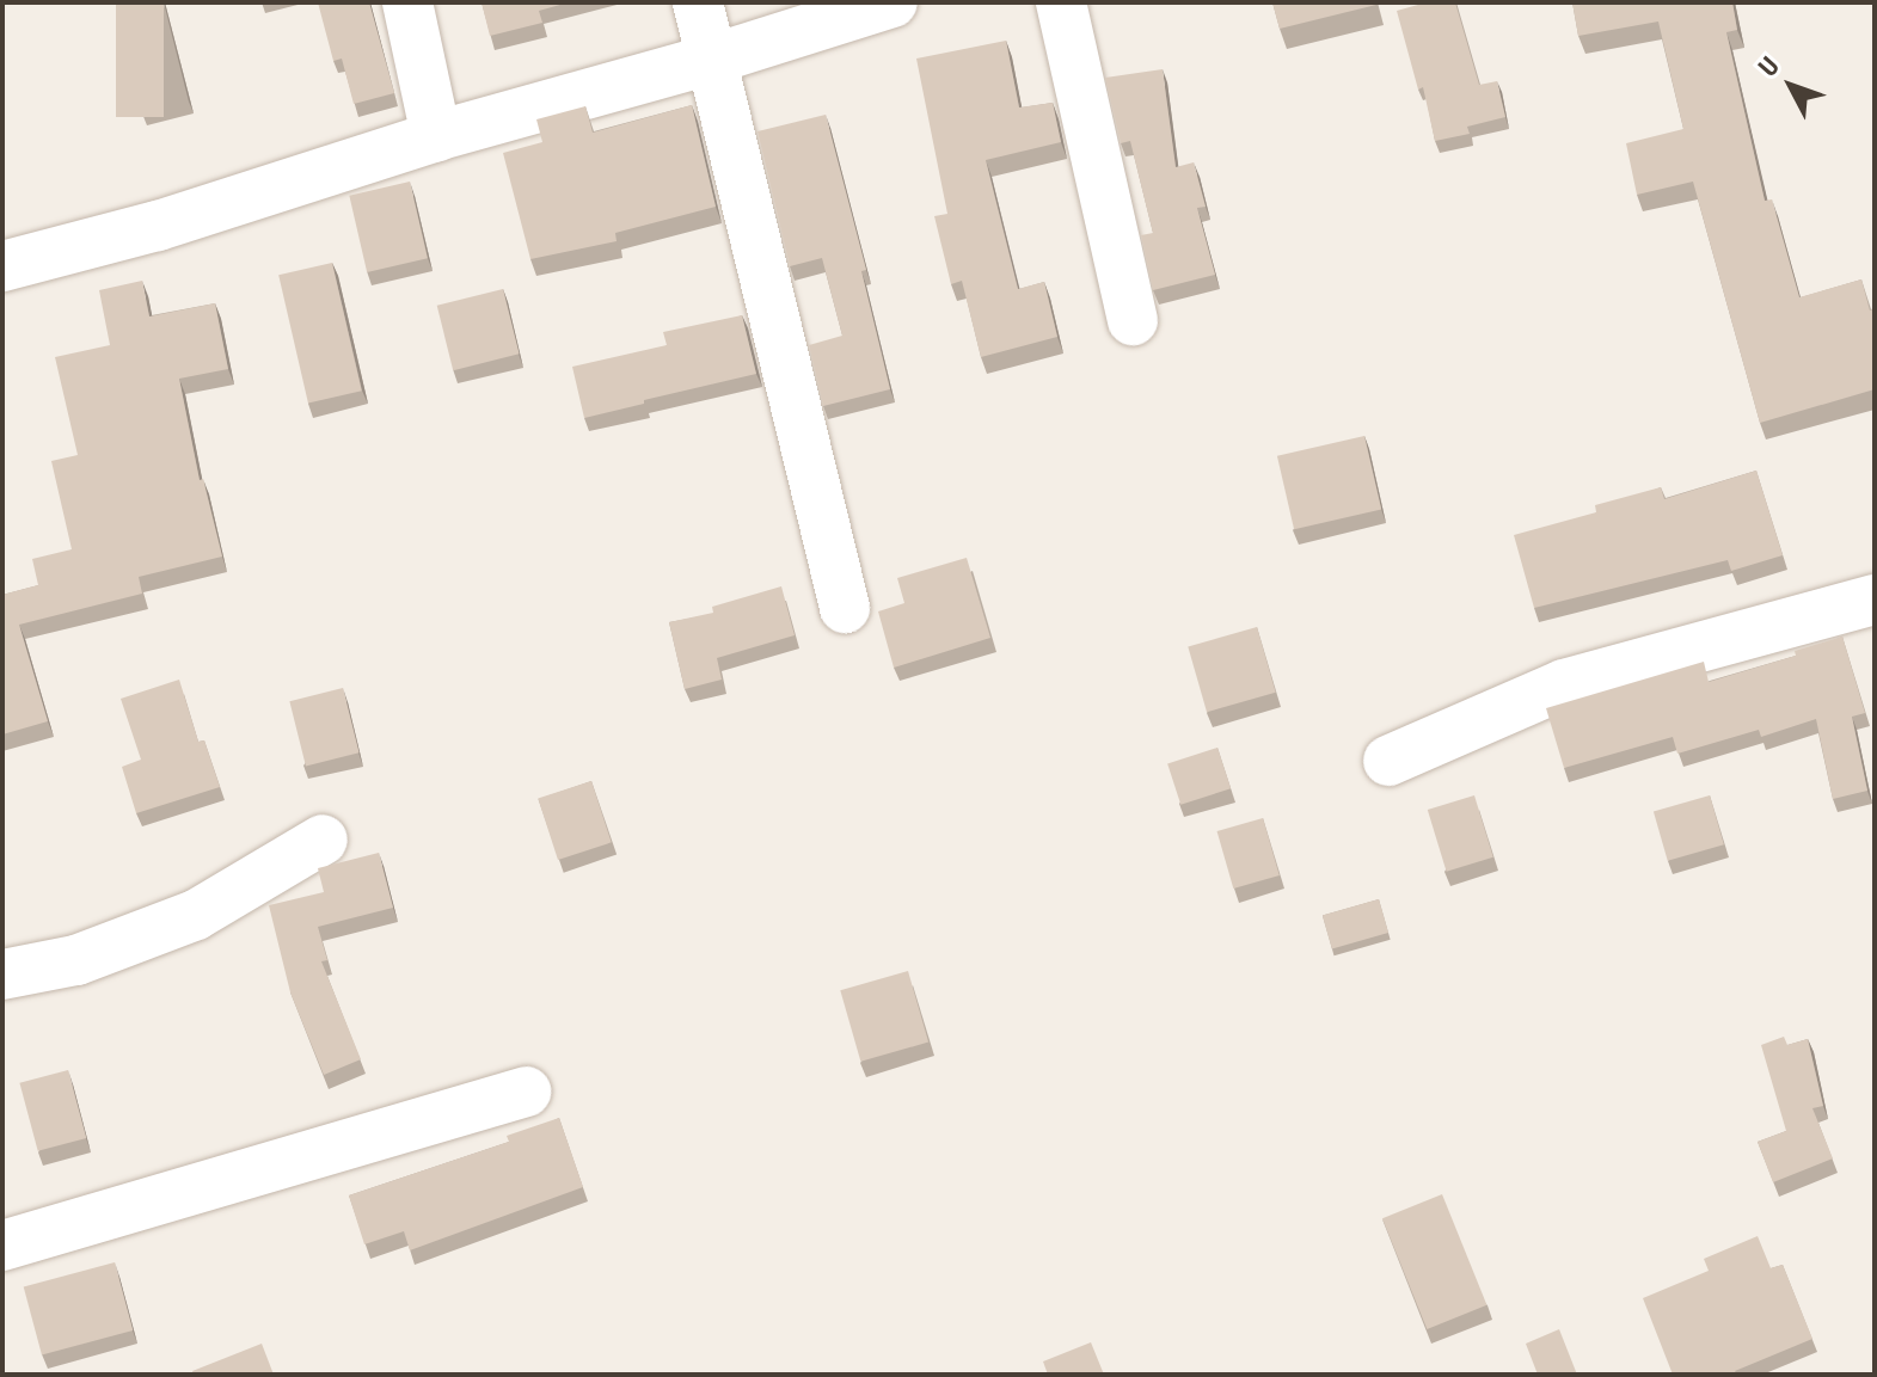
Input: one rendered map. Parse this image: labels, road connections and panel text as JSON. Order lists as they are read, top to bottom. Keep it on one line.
{"north":"top left"}
